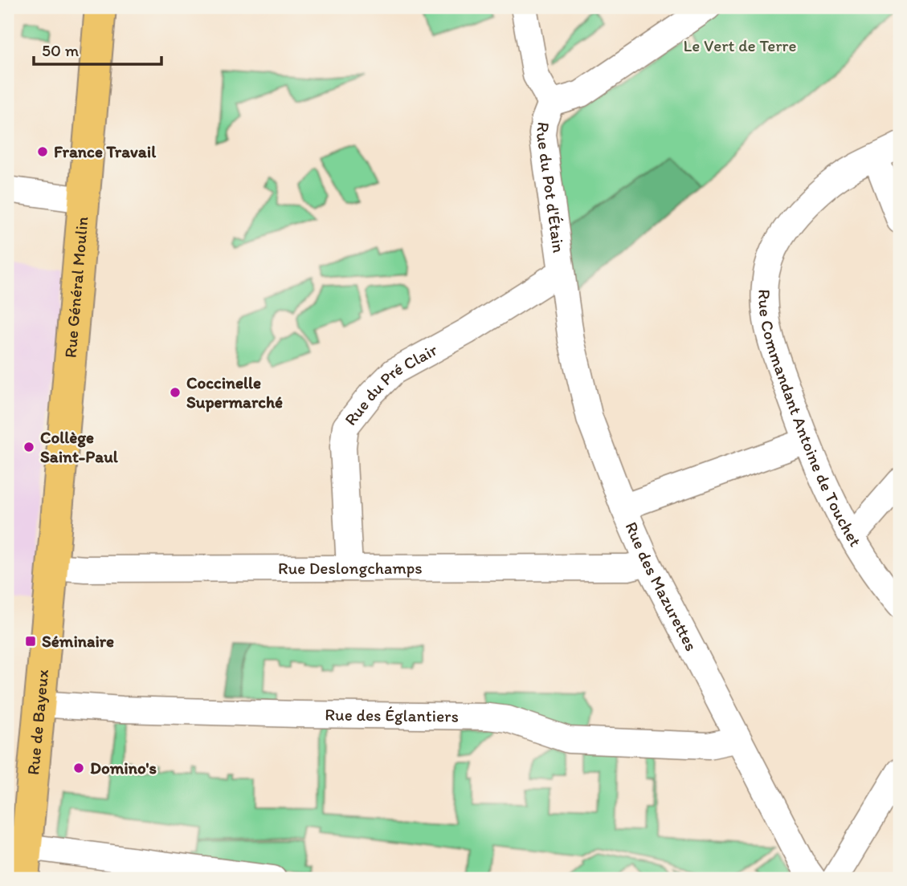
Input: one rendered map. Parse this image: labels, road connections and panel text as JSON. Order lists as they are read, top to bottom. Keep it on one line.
{"streets":{"main road":["Rue Général Moulin","Rue de Bayeux"],"street":["Rue du Pot d'Étain","Rue du Pré Clair","Rue Commandant Antoine de Touchet","Rue Deslongchamps","Rue des Mazurettes","Rue des Églantiers"]},"crossings":[["Rue du Pot d'Étain","Rue du Pré Clair"],["Rue du Pot d'Étain","Rue des Mazurettes"],["Rue Général Moulin","Rue Deslongchamps"],["Rue Général Moulin","Rue de Bayeux"],["Rue du Pré Clair","Rue Deslongchamps"],["Rue du Pré Clair","Rue des Mazurettes"],["Rue Deslongchamps","Rue des Mazurettes"],["Rue Deslongchamps","Rue de Bayeux"],["Rue des Mazurettes","Rue des Églantiers"],["Rue des Églantiers","Rue de Bayeux"]],"parks":["Le Vert de Terre"],"places":{"other":["France Travail","Coccinelle Supermarché","Collège Saint-Paul","Domino's"],"transit":["Séminaire"]},"scale_bar":"50 m"}
